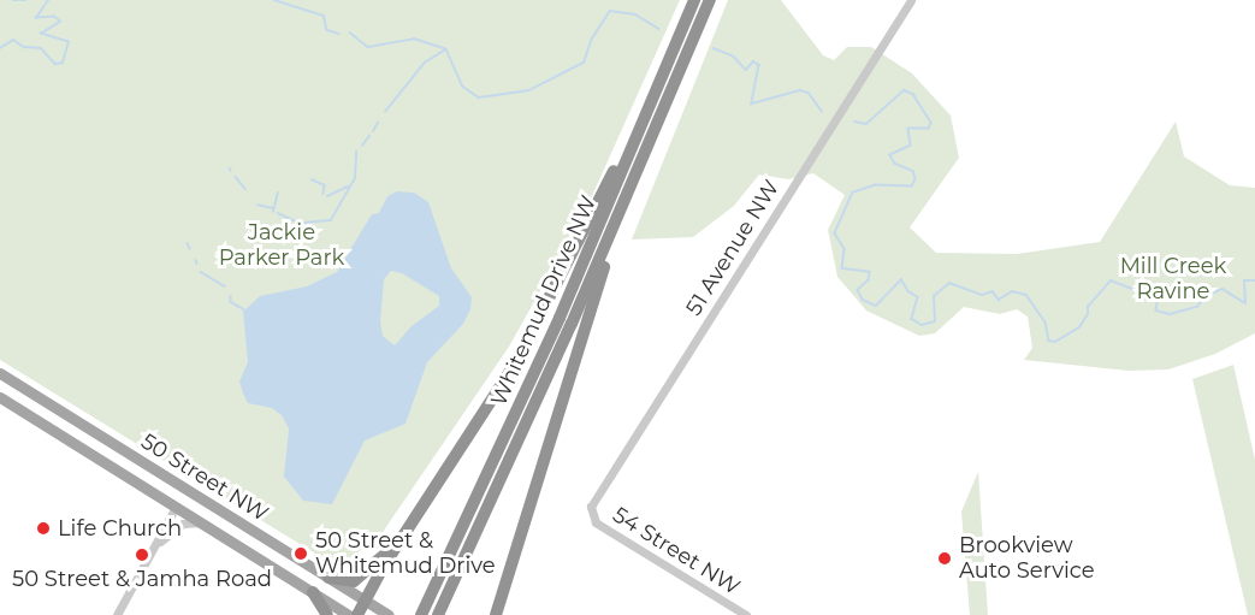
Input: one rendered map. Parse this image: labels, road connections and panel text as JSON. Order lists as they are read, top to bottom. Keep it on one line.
{"streets":{"highway":["Whitemud Drive NW"],"main road":["50 Street NW"],"street":["51 Avenue NW","54 Street NW"]},"crossings":[["51 Avenue NW","54 Street NW"]],"parks":["Jackie Parker Park","Mill Creek Ravine"],"places":["Life Church","50 Street & Whitemud Drive","50 Street & Jamha Road","Brookview Auto Service"]}
